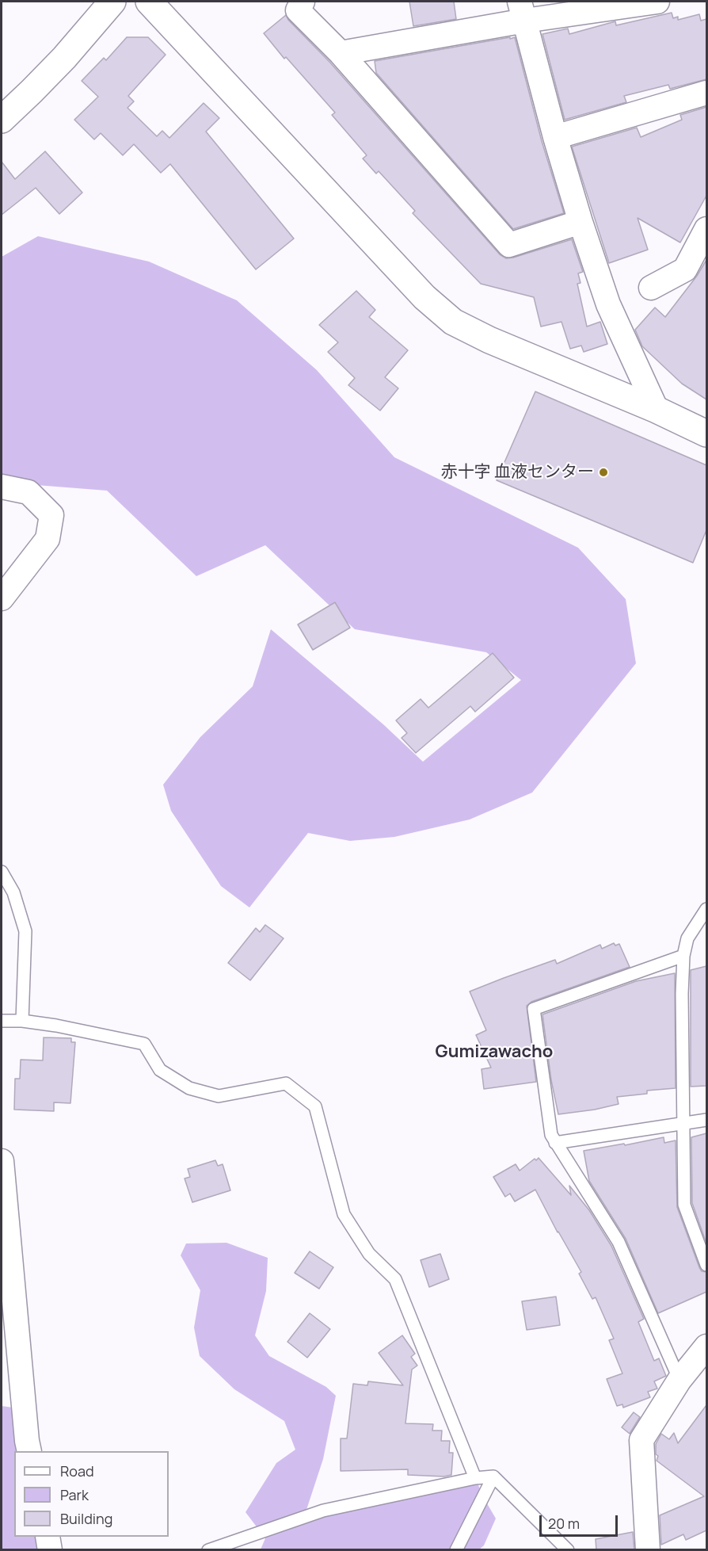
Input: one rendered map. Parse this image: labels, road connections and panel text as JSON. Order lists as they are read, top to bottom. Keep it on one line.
{"districts":["Gumizawacho"],"places":["赤十字 血液センター"],"legend":["Road","Park","Building"],"scale_bar":"20 m"}
